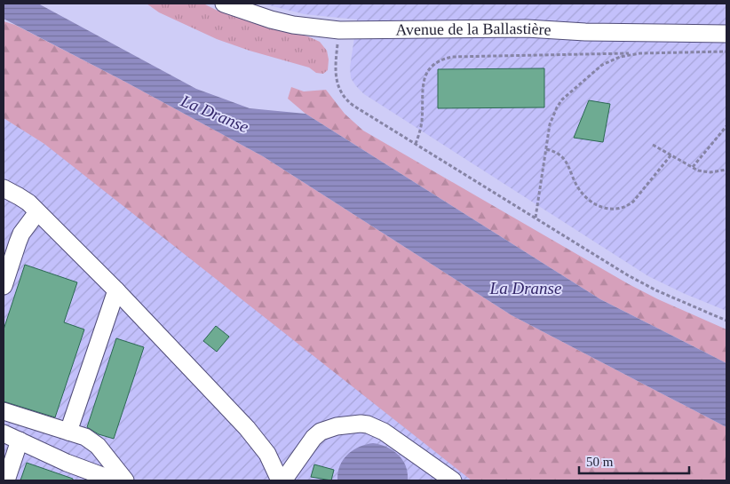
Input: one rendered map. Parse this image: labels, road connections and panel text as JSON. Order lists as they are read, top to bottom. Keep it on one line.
{"streets":{"street":["Avenue de la Ballastière"]},"water":["La Dranse"],"scale_bar":"50 m"}
